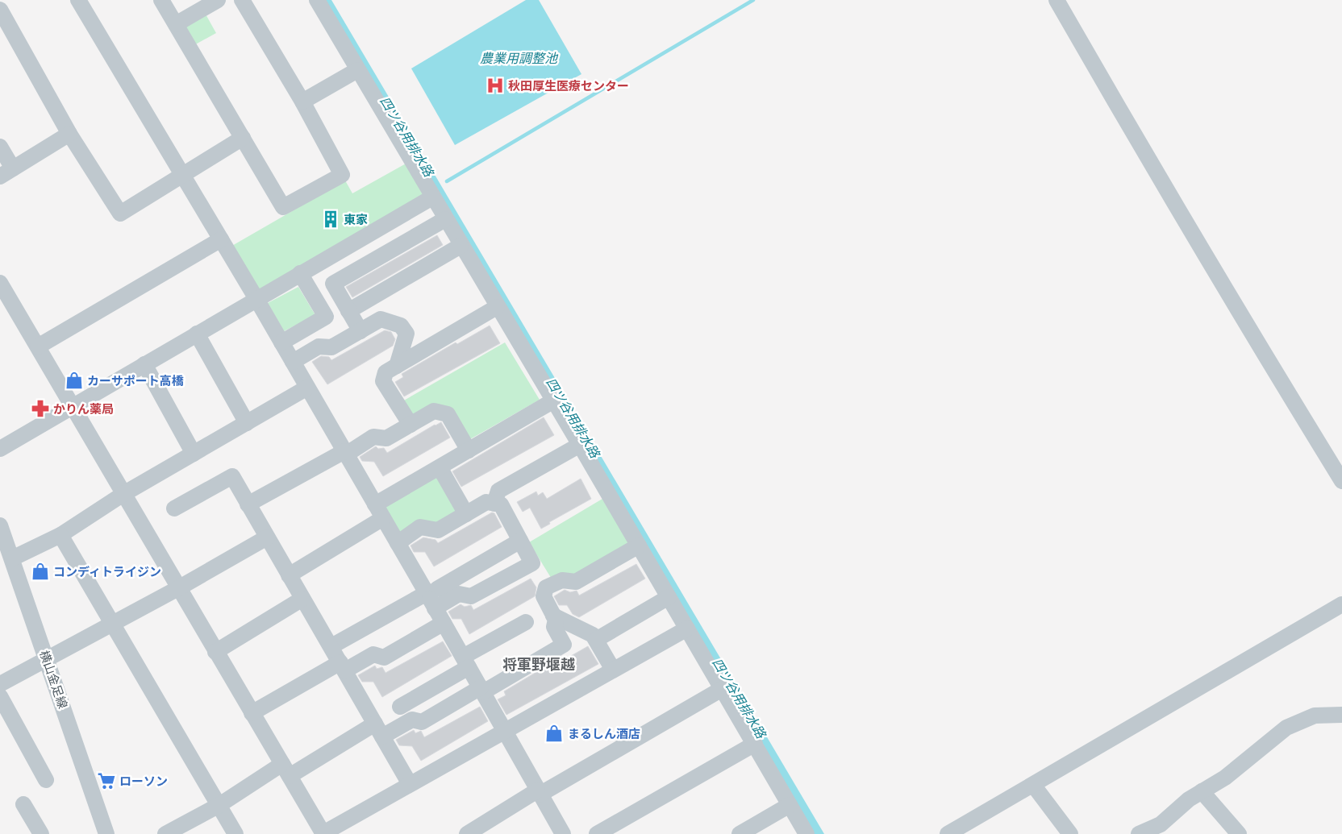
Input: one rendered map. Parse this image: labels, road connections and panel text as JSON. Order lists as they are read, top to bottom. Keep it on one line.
{"streets":{"street":["横山金足線"]},"districts":["将軍野堰越"],"water":["農業用調整池","四ツ谷用排水路"],"places":{"hospital":["秋田厚生医療センター"],"building":["東家"],"shop":["カーサポート高橋","コンディトライジン","まるしん酒店"],"pharmacy":["かりん薬局"],"supermarket":["ローソン"]}}
